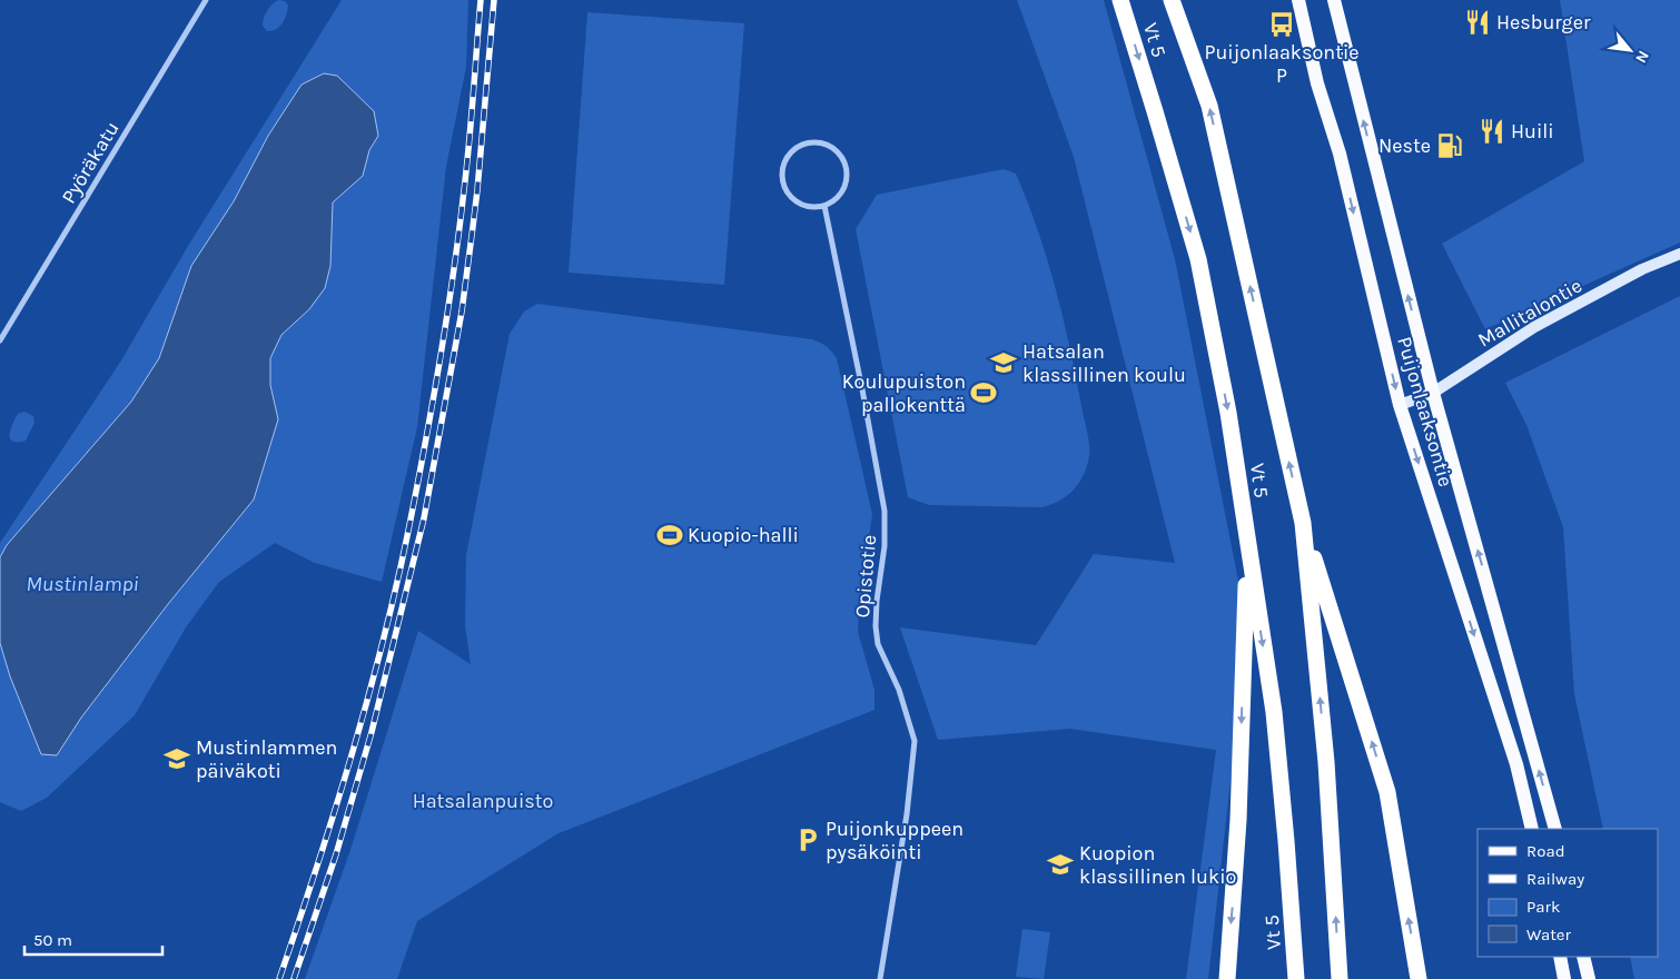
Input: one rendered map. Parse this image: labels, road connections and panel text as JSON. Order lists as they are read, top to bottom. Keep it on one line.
{"streets":{"highway":["Vt 5"],"main road":["Puijonlaaksontie"],"street":["Pyöräkatu","Mallitalontie","Opistotie"]},"crossings":[["Mallitalontie","Puijonlaaksontie"]],"water":["Mustinlampi"],"parks":["Hatsalanpuisto"],"places":{"restaurant":["Hesburger","Huili"],"bus stop":["Puijonlaaksontie P"],"fuel station":["Neste"],"school or university":["Hatsalan klassillinen koulu","Mustinlammen päiväkoti","Kuopion klassillinen lukio"],"sports":["Koulupuiston pallokenttä","Kuopio-halli"],"parking":["Puijonkuppeen pysäköinti"]},"legend":["Road","Railway","Park","Water"],"scale_bar":"50 m","north":"bottom right"}
